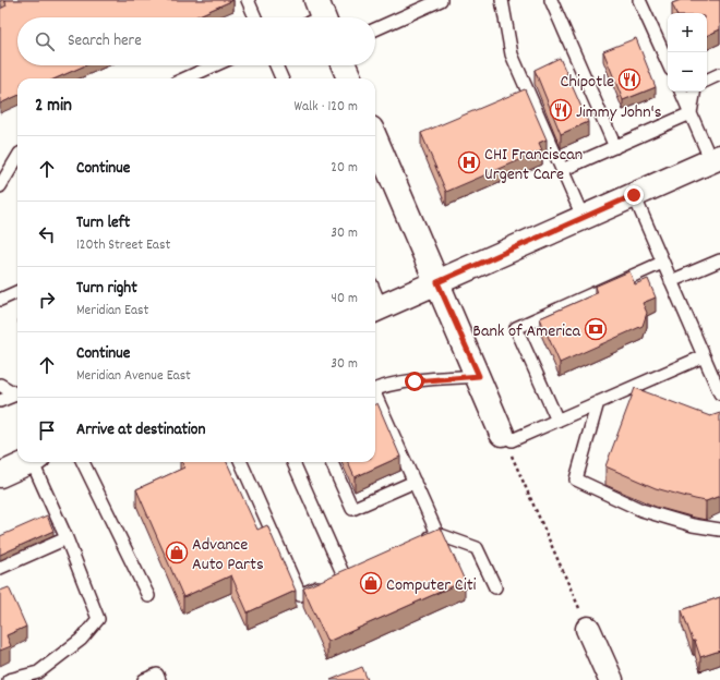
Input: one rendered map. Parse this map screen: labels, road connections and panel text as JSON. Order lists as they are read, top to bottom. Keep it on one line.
{"places":{"restaurant":["Chipotle","Jimmy John's"],"hospital":["CHI Franciscan Urgent Care"],"bank":["Bank of America"],"shop":["Advance Auto Parts","Computer Citi"]},"page":{"map_buttons":["+","−"],"search":"Search here","heading":["2 min","Walk · 120 m"],"list":[["Continue","20 m"],["Turn left","120th Street East","30 m"],["Turn right","Meridian East","40 m"],["Continue","Meridian Avenue East","30 m"],"Arrive at destination"]}}
